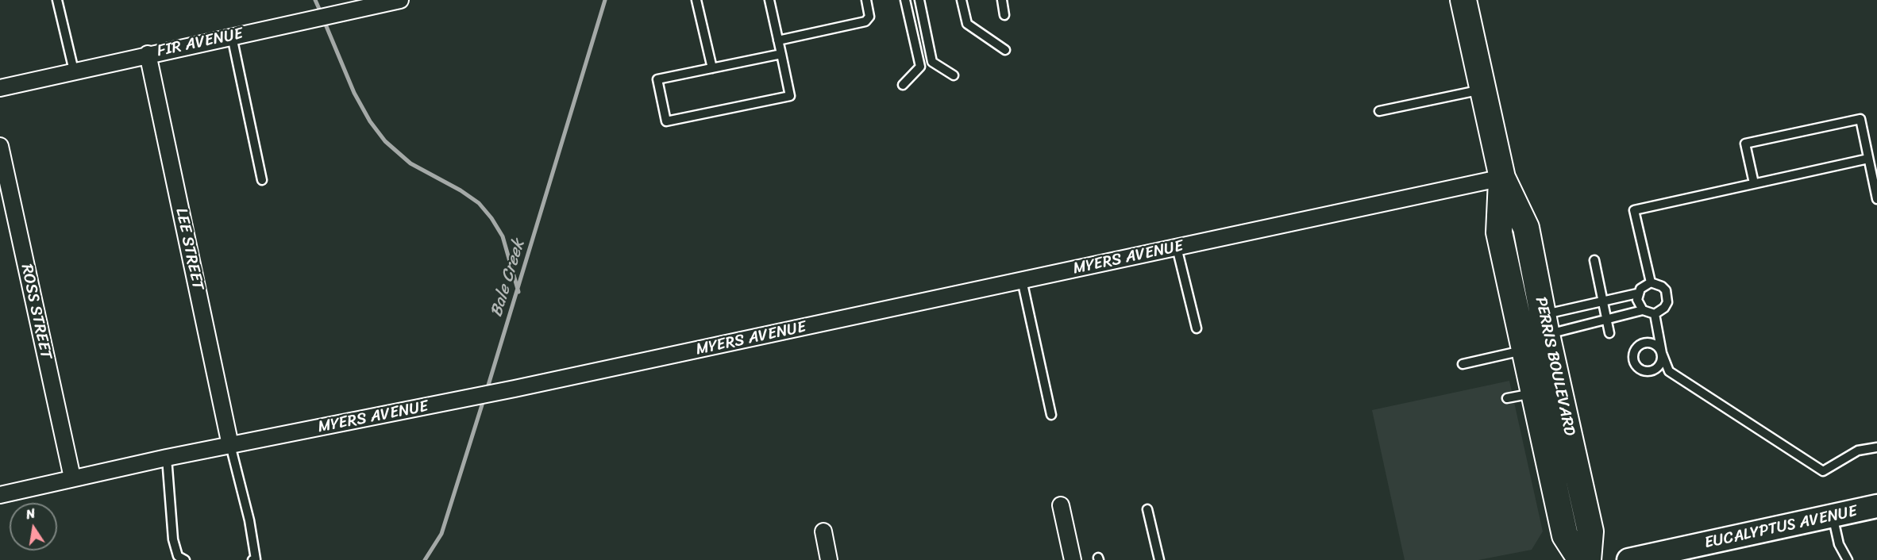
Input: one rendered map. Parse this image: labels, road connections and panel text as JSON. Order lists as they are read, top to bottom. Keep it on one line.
{"streets":{"main road":["PERRIS BOULEVARD","EUCALYPTUS AVENUE"],"street":["FIR AVENUE","LEE STREET","MYERS AVENUE","ROSS STREET"]},"crossings":[["FIR AVENUE","LEE STREET"],["LEE STREET","MYERS AVENUE"],["MYERS AVENUE","ROSS STREET"],["MYERS AVENUE","PERRIS BOULEVARD"]],"water":["Bale Creek"],"north":"top"}
